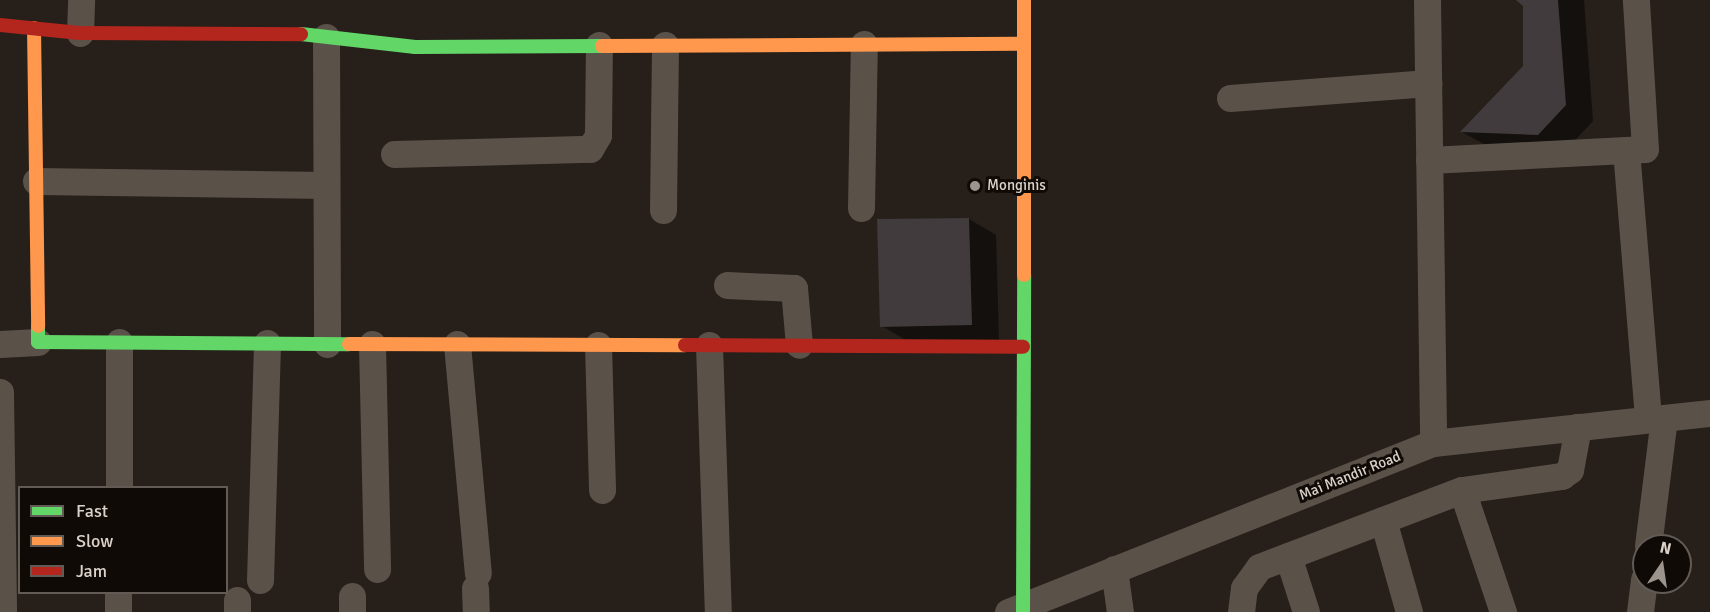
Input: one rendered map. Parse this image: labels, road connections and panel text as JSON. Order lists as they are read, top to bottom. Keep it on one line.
{"streets":{"street":["Mai Mandir Road"]},"places":["Monginis"],"legend":["Fast","Slow","Jam"],"north":"top"}
